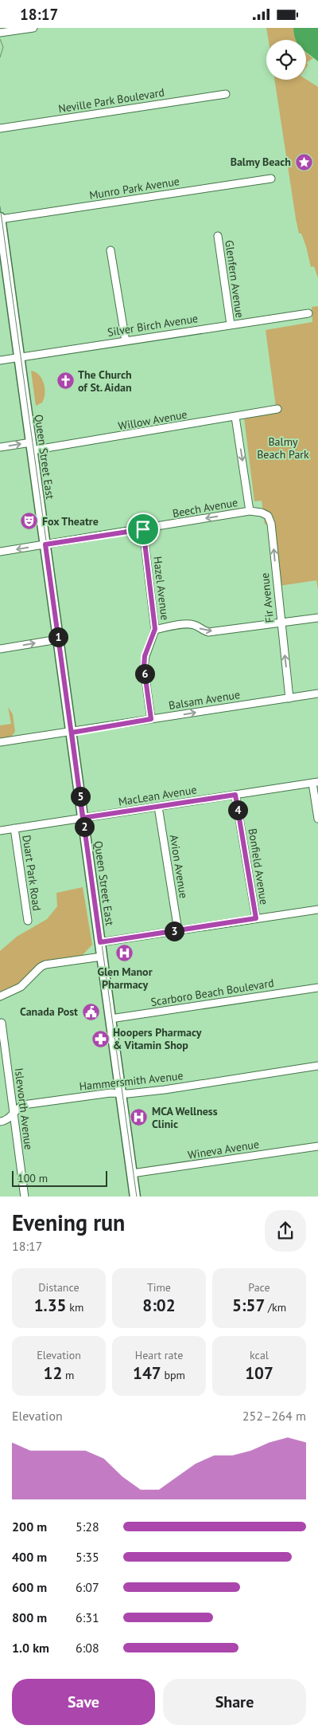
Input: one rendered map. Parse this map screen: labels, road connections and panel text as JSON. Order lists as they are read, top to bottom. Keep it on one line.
{"streets":{"main road":["Queen Street East"],"street":["Neville Park Boulevard","Munro Park Avenue","Glenfern Avenue","Silver Birch Avenue","Willow Avenue","Beech Avenue","Hazel Avenue","Fir Avenue","Balsam Avenue","MacLean Avenue","Avion Avenue","Bonfield Avenue","Duart Park Road","Scarboro Beach Boulevard","Hammersmith Avenue","Isleworth Avenue","Wineva Avenue"]},"crossings":[["Munro Park Avenue","Queen Street East"],["Glenfern Avenue","Silver Birch Avenue"],["Silver Birch Avenue","Queen Street East"],["Willow Avenue","Queen Street East"],["Queen Street East","Beech Avenue"],["Queen Street East","Balsam Avenue"],["Queen Street East","MacLean Avenue"],["Queen Street East","Scarboro Beach Boulevard"],["Queen Street East","Hammersmith Avenue"],["Queen Street East","Wineva Avenue"],["Beech Avenue","Hazel Avenue"],["Beech Avenue","Fir Avenue"],["Hazel Avenue","Balsam Avenue"],["Fir Avenue","Balsam Avenue"],["MacLean Avenue","Avion Avenue"],["MacLean Avenue","Bonfield Avenue"],["MacLean Avenue","Duart Park Road"],["Hammersmith Avenue","Isleworth Avenue"]],"one_way":["Beech Avenue","Fir Avenue","Balsam Avenue"],"parks":["Balmy Beach Park"],"places":{"place":["Balmy Beach"],"church":["The Church of St. Aidan"],"theatre":["Fox Theatre"],"hospital":["Glen Manor Pharmacy","MCA Wellness Clinic"],"public building":["Canada Post"],"pharmacy":["Hoopers Pharmacy & Vitamin Shop"]},"scale_bar":"100 m","page":{"status":"18:17","pins":["1","6","5","4","2","3"],"scale":"100 m","heading":["Evening run","18:17"],"stats":[["Distance","1.35 km"],["Time","8:02"],["Pace","5:57 /km"],["Elevation","12 m"],["Heart rate","147 bpm"],["kcal","107"]],"chart":["Elevation","252–264 m"],"list":[{"name":"200 m","note":"5:28"},{"name":"400 m","note":"5:35"},{"name":"600 m","note":"6:07"},{"name":"800 m","note":"6:31"},{"name":"1.0 km","note":"6:08"}],"buttons":["Save","Share"]}}
